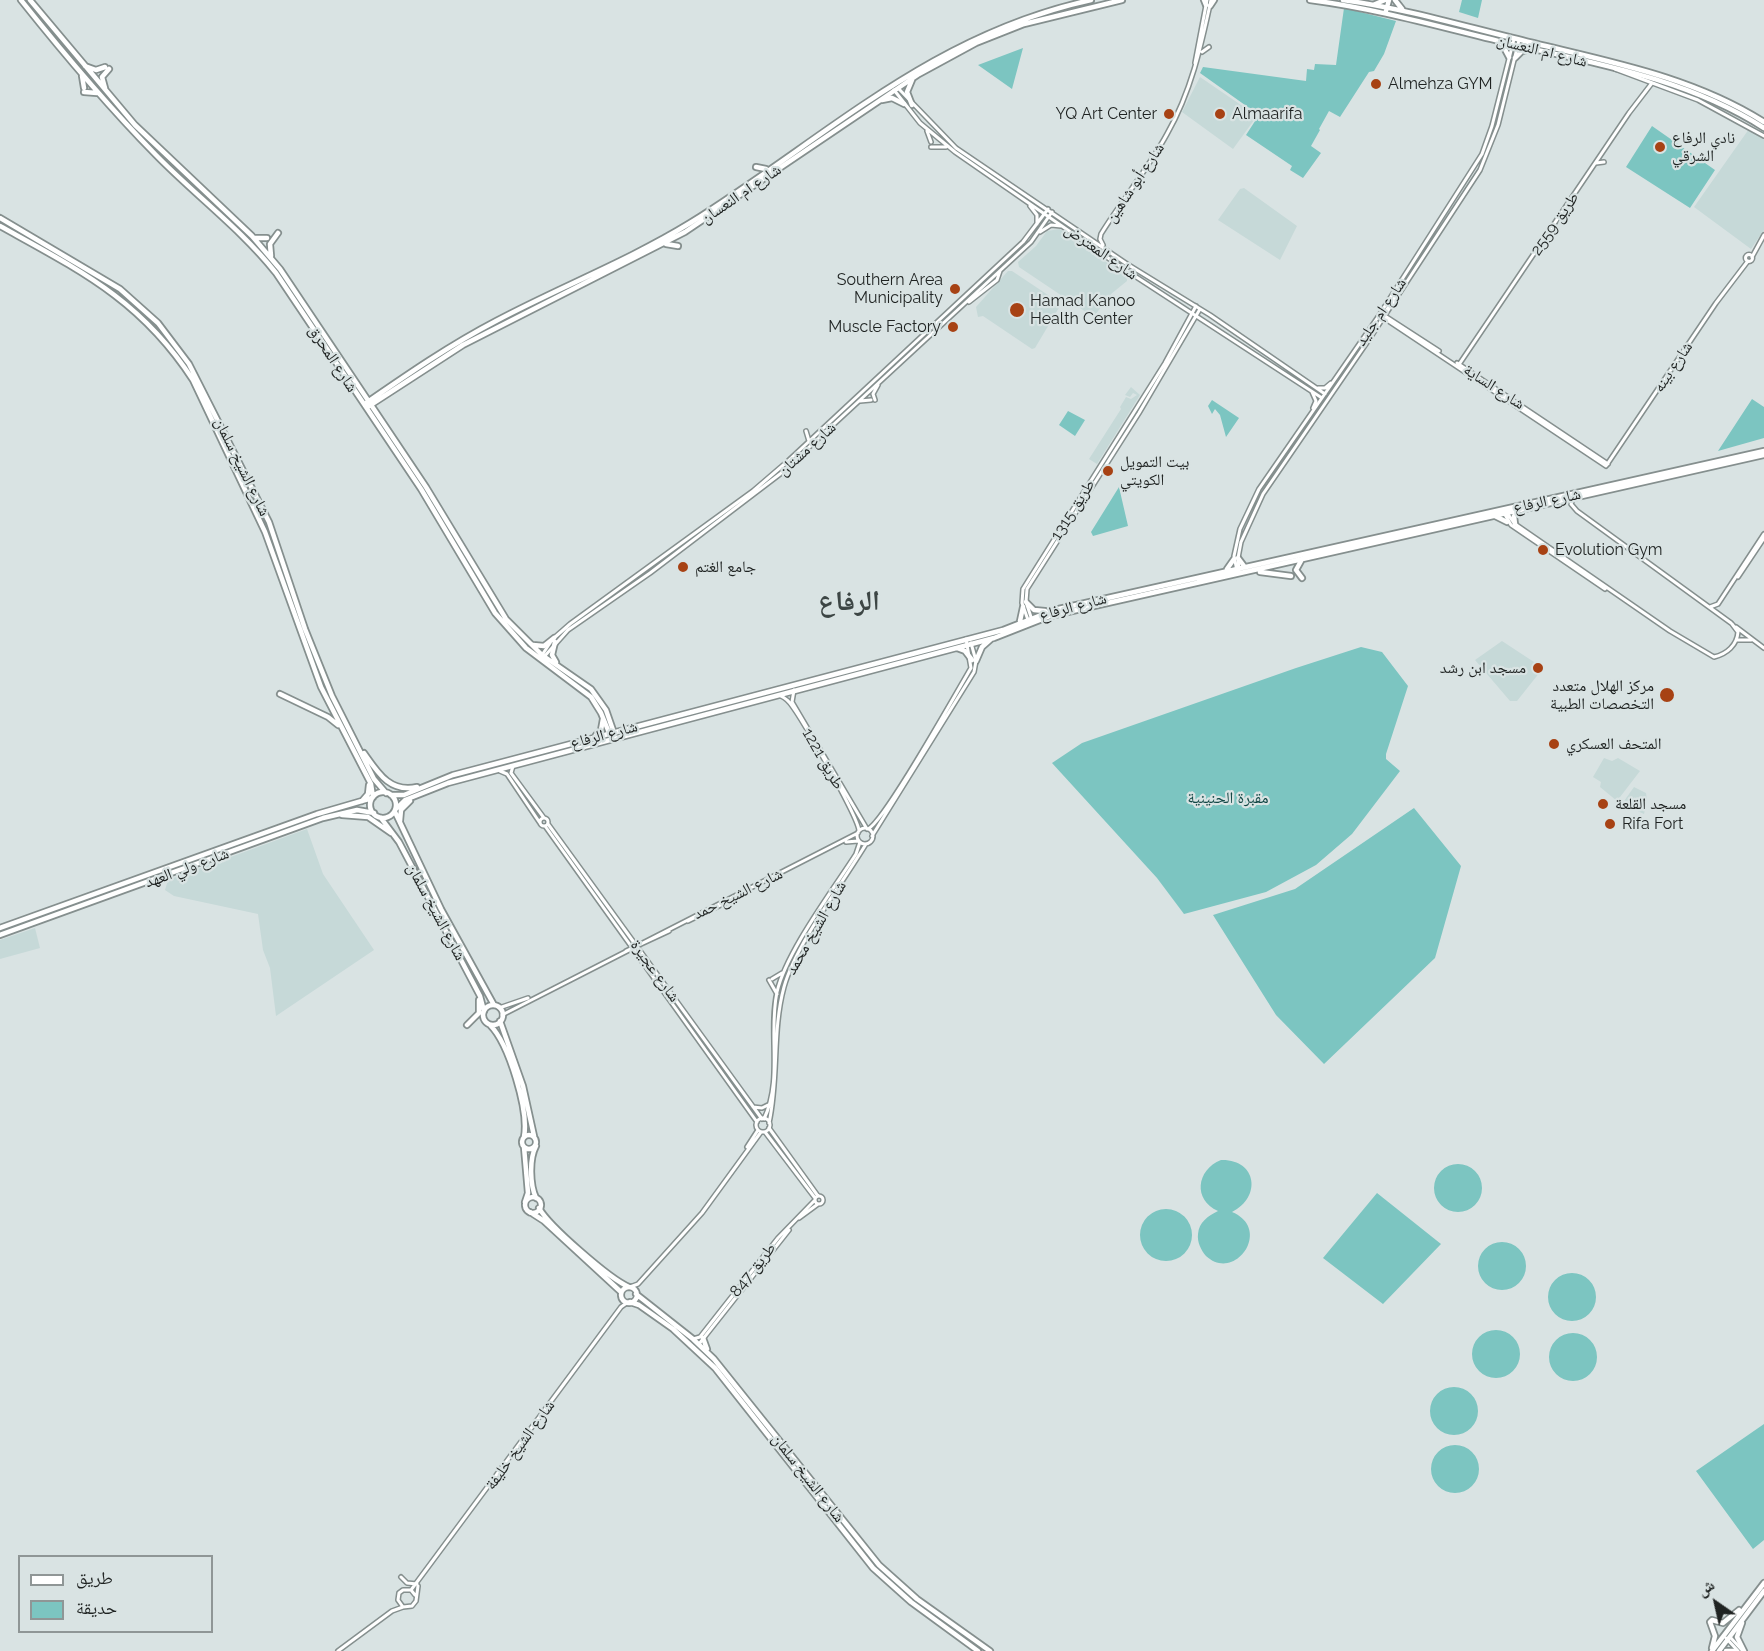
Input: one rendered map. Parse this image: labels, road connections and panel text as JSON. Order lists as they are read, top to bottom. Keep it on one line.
{"streets":{"main road":["شارع ام النعسان","شارع المحرق","شارع الشيخ سلمان","شارع الرفاع","شارع ولي العهد"],"street":["شارع أبو شاهين","طريق 2559","شارع المعترض","شارع ام جليد","شارع بينه","شارع الساية","شارع مشتان","طريق 1315","طريق 1221","شارع الشيخ حمد","شارع الشيخ محمد","شارع عجيرة","طريق 847","شارع الشيخ خليفة"]},"crossings":[["شارع ام النعسان","شارع المعترض"],["شارع ام النعسان","شارع ام جليد"],["شارع ام النعسان","شارع المحرق"],["شارع أبو شاهين","شارع المعترض"],["طريق 2559","شارع الساية"],["شارع المعترض","شارع ام جليد"],["شارع المعترض","شارع مشتان"],["شارع المعترض","طريق 1315"],["شارع ام جليد","شارع الساية"],["شارع ام جليد","شارع الرفاع"],["شارع المحرق","شارع مشتان"],["شارع المحرق","شارع الرفاع"],["شارع بينه","شارع الساية"],["شارع الشيخ سلمان","شارع الرفاع"],["شارع الشيخ سلمان","شارع ولي العهد"],["شارع الشيخ سلمان","شارع الشيخ حمد"],["شارع الشيخ سلمان","طريق 847"],["شارع الشيخ سلمان","شارع الشيخ خليفة"],["شارع الرفاع","طريق 1221"],["شارع الرفاع","شارع ولي العهد"],["طريق 1221","شارع الشيخ حمد"],["طريق 1221","شارع الشيخ محمد"],["شارع الشيخ حمد","شارع الشيخ محمد"],["شارع الشيخ حمد","شارع عجيرة"],["شارع الشيخ محمد","شارع عجيرة"]],"districts":["الرفاع"],"parks":["مقبرة الحنينية"],"places":["Almehza GYM","YQ Art Center","Almaarifa","نادي الرفاع الشرقي","Southern Area Municipality","Hamad Kanoo Health Center","Muscle Factory","بيت التمويل الكويتي","Evolution Gym","جامع الغتم","مسجد ابن رشد","مركز الهلال متعدد التخصصات الطبية","المتحف العسكري","مسجد القلعة","Rifa Fort"],"legend":["طريق","حديقة"],"north":"top left"}
